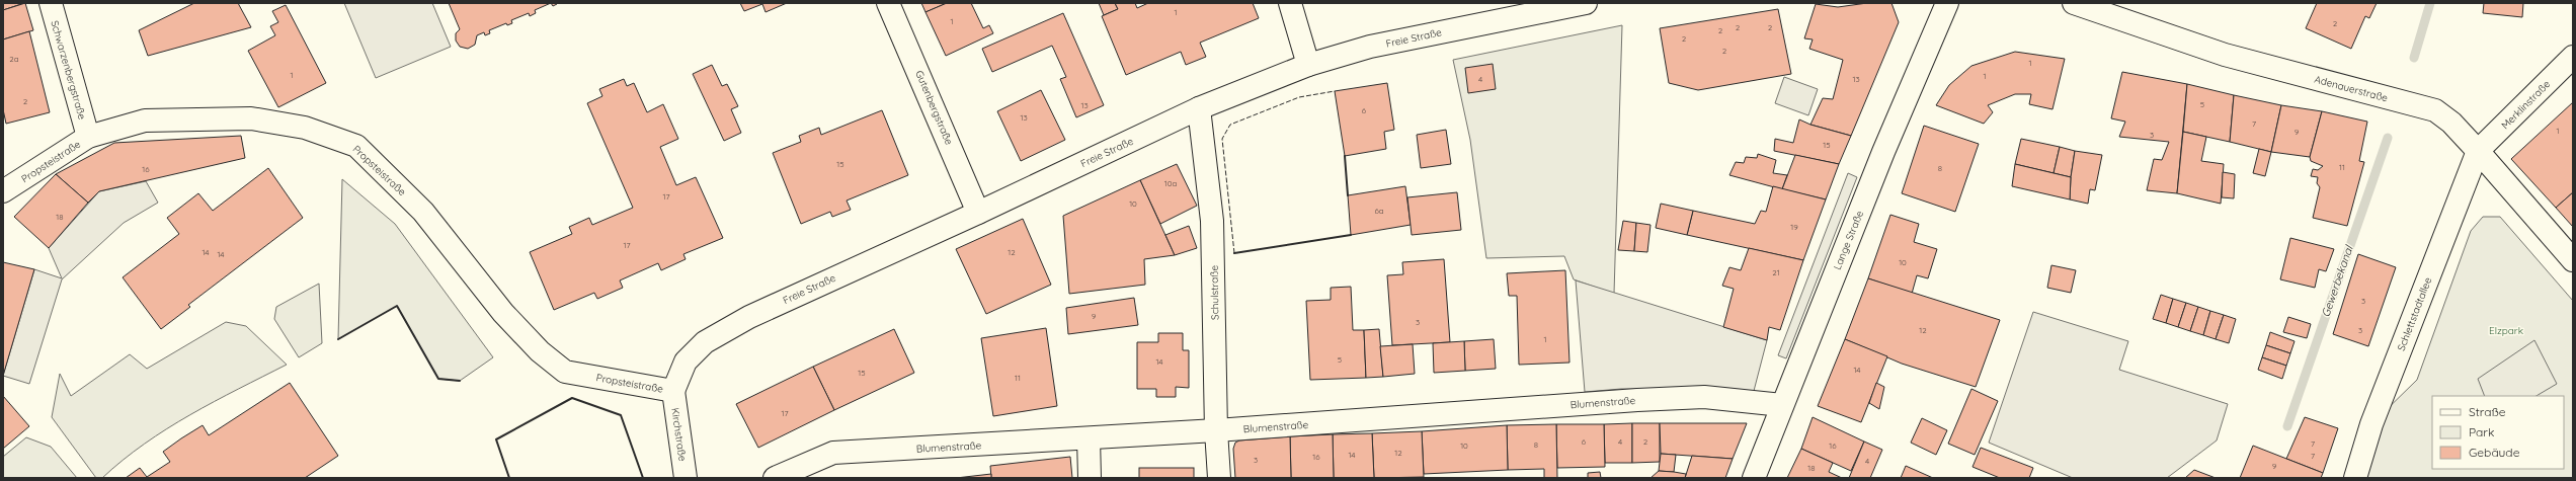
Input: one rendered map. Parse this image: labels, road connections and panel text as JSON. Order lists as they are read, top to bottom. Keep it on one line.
{"streets":{"street":["Freie Straße","Schwarzenbergstraße","Adenauerstraße","Merklinstraße","Gutenbergstraße","Propsteistraße","Lange Straße","Schulstraße","Schlettstadtallee","Blumenstraße","Kirchstraße"]},"crossings":[["Freie Straße","Gutenbergstraße"],["Freie Straße","Propsteistraße"],["Freie Straße","Schulstraße"],["Freie Straße","Kirchstraße"],["Schwarzenbergstraße","Propsteistraße"],["Adenauerstraße","Merklinstraße"],["Adenauerstraße","Schlettstadtallee"],["Merklinstraße","Schlettstadtallee"],["Propsteistraße","Kirchstraße"],["Lange Straße","Blumenstraße"],["Schulstraße","Blumenstraße"]],"water":["Gewerbekanal"],"parks":["Elzpark"],"house_numbers":["1","1","2","2","2","2","2","2","2a","1","1","1","4","13","2","5","13","6","13","7","1","9","3","15","15","11","8","16","10a","17","10","6a","18","19","17","14","12","14","10","21","3","9","3","12","3","1","5","14","14","15","11","17","6","4","2","7","8","10","16","12","14","7","16","3","4","9","18"],"legend":["Straße","Park","Gebäude"]}
